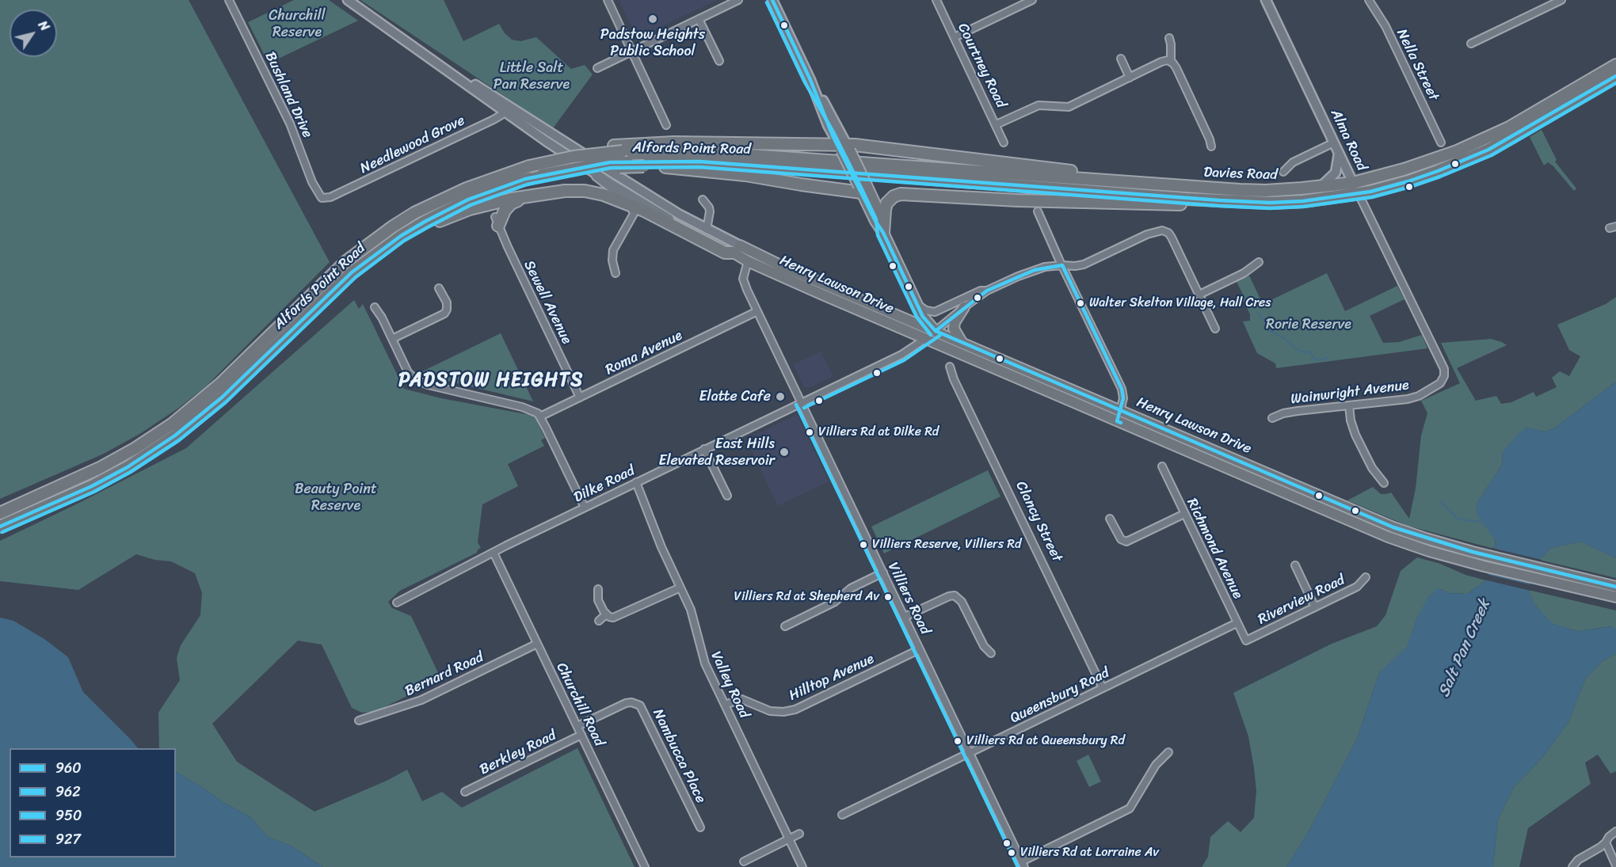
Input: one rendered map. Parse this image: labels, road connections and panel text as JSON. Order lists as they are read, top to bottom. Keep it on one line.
{"streets":{"highway":["Alma Road","Alfords Point Road","Davies Road"],"main road":["Henry Lawson Drive"],"street":["Nella Street","Courtney Road","Bushland Drive","Needlewood Grove","Sewell Avenue","Roma Avenue","Wainwright Avenue","Dilke Road","Clancy Street","Richmond Avenue","Villiers Road","Riverview Road","Bernard Road","Hilltop Avenue","Valley Road","Queensbury Road","Churchill Road","Berkley Road","Nambucca Place"]},"crossings":[["Bushland Drive","Needlewood Grove"],["Alma Road","Davies Road"],["Alma Road","Wainwright Avenue"],["Needlewood Grove","Henry Lawson Drive"],["Alfords Point Road","Davies Road"],["Henry Lawson Drive","Dilke Road"],["Henry Lawson Drive","Villiers Road"],["Sewell Avenue","Roma Avenue"],["Roma Avenue","Villiers Road"],["Dilke Road","Villiers Road"],["Dilke Road","Valley Road"],["Dilke Road","Churchill Road"],["Clancy Street","Queensbury Road"],["Richmond Avenue","Riverview Road"],["Richmond Avenue","Queensbury Road"],["Villiers Road","Hilltop Avenue"],["Villiers Road","Queensbury Road"],["Bernard Road","Churchill Road"],["Hilltop Avenue","Valley Road"],["Churchill Road","Berkley Road"],["Churchill Road","Nambucca Place"]],"districts":["PADSTOW HEIGHTS"],"water":["Salt Pan Creek"],"parks":["Churchill Reserve","Little Salt Pan Reserve","Rorie Reserve","Beauty Point Reserve"],"places":["Padstow Heights Public School","Walter Skelton Village, Hall Cres","Elatte Cafe","Villiers Rd at Dilke Rd","East Hills Elevated Reservoir","Villiers Reserve, Villiers Rd","Villiers Rd at Shepherd Av","Villiers Rd at Queensbury Rd","Villiers Rd at Lorraine Av"],"lines":["transit line 950","transit line 927","transit line 960","transit line 962"],"legend":["960","962","950","927"],"north":"top right"}
